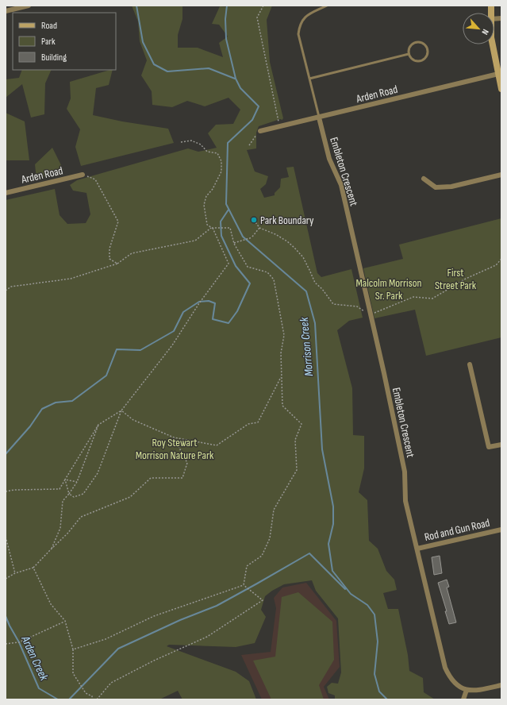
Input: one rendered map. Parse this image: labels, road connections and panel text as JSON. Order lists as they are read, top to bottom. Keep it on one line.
{"streets":{"street":["Arden Road","Embleton Crescent","Rod and Gun Road"]},"crossings":[["Arden Road","Embleton Crescent"],["Embleton Crescent","Rod and Gun Road"]],"water":["Morrison Creek","Arden Creek"],"parks":["First Street Park","Malcolm Morrison Sr. Park","Roy Stewart Morrison Nature Park"],"places":["Park Boundary"],"legend":["Road","Park","Building"],"north":"bottom right"}
